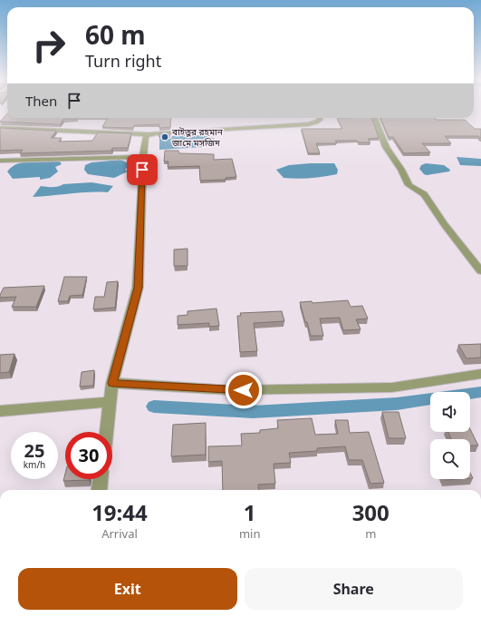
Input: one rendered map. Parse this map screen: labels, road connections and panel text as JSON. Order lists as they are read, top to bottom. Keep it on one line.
{"places":["বাইতুর রহমান জা‌মে মস‌জিদ"],"page":{"turn":["60 m","Turn right"],"then":"Then","speed":"25 km/h","limit":"30","eta":["19:44","Arrival","1","min","300","m"],"buttons":["Exit","Share"]}}
